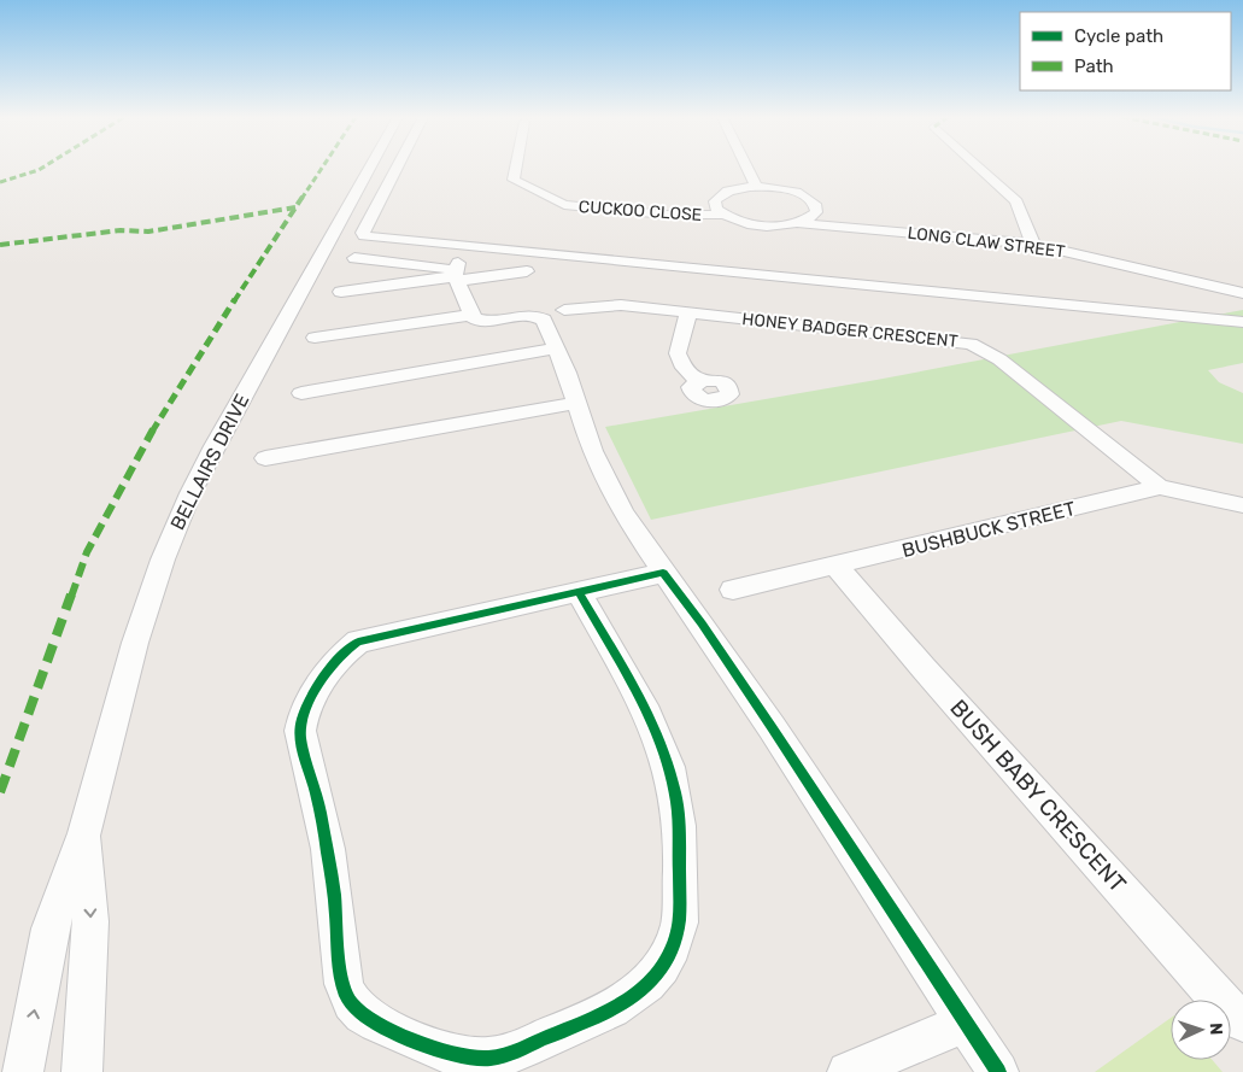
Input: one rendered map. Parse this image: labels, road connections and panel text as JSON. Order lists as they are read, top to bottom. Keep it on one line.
{"streets":{"street":["CUCKOO CLOSE","LONG CLAW STREET","HONEY BADGER CRESCENT","BELLAIRS DRIVE","BUSHBUCK STREET","BUSH BABY CRESCENT"]},"crossings":[["CUCKOO CLOSE","LONG CLAW STREET"],["HONEY BADGER CRESCENT","BUSHBUCK STREET"],["BUSHBUCK STREET","BUSH BABY CRESCENT"]],"legend":["Cycle path","Path"],"north":"right"}
